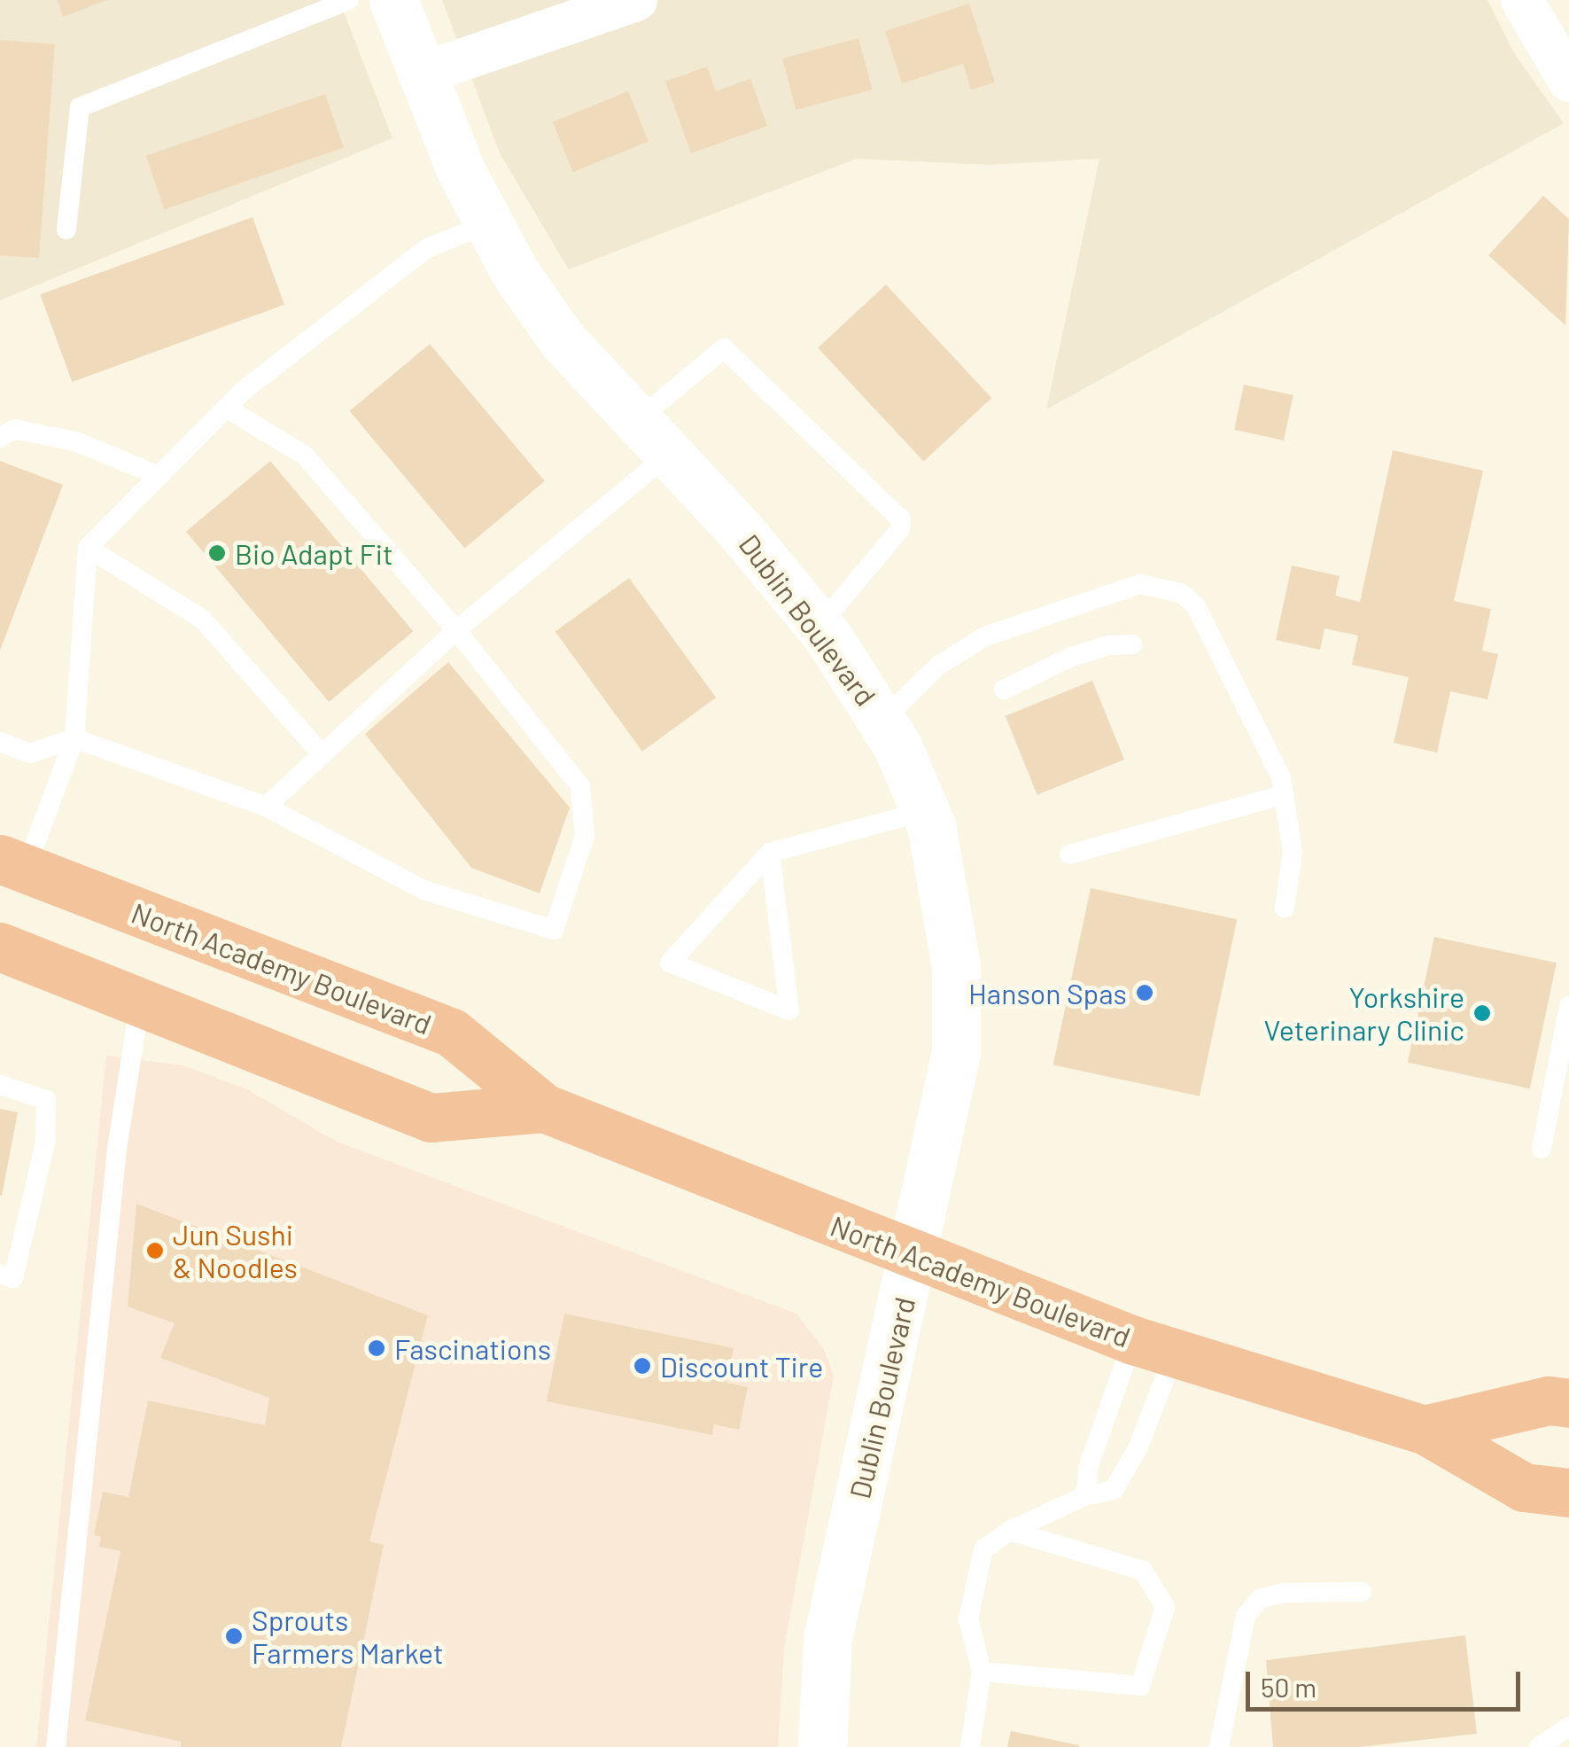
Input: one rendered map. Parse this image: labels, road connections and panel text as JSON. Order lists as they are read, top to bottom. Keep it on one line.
{"streets":{"highway":["North Academy Boulevard"],"main road":["Dublin Boulevard"]},"crossings":[["Dublin Boulevard","North Academy Boulevard"]],"places":["Bio Adapt Fit","Hanson Spas","Yorkshire Veterinary Clinic","Jun Sushi & Noodles","Fascinations","Discount Tire","Sprouts Farmers Market"],"scale_bar":"50 m"}
